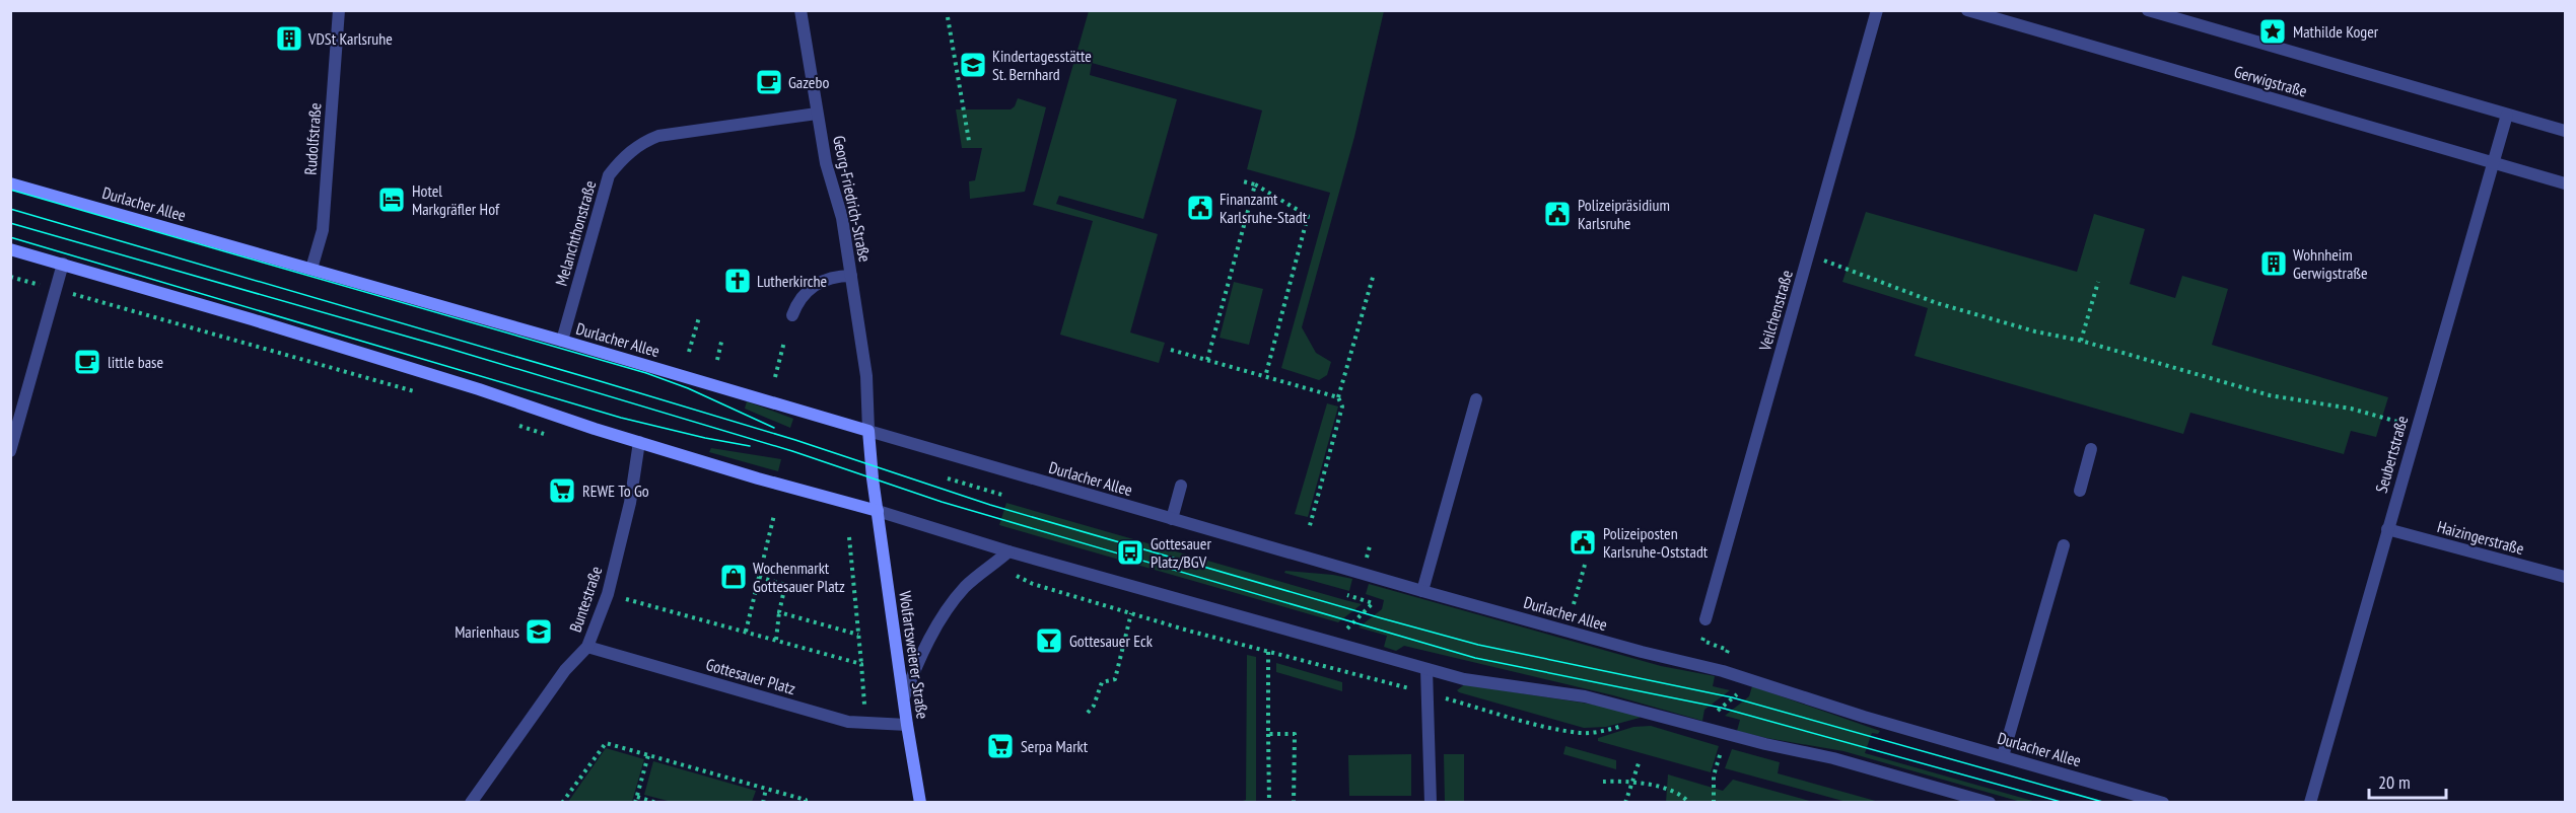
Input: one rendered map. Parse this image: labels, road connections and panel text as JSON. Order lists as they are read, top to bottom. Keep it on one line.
{"streets":{"main road":["Durlacher Allee","Wolfartsweierer Straße"],"street":["Gerwigstraße","Rudolfstraße","Georg-Friedrich-Straße","Melanchthonstraße","Veilchenstraße","Seubertstraße","Haizingerstraße","Buntestraße","Gottesauer Platz"]},"crossings":[["Gerwigstraße","Seubertstraße"],["Rudolfstraße","Durlacher Allee"],["Georg-Friedrich-Straße","Durlacher Allee"],["Georg-Friedrich-Straße","Melanchthonstraße"],["Georg-Friedrich-Straße","Wolfartsweierer Straße"],["Durlacher Allee","Melanchthonstraße"],["Durlacher Allee","Wolfartsweierer Straße"],["Seubertstraße","Haizingerstraße"],["Buntestraße","Gottesauer Platz"],["Wolfartsweierer Straße","Gottesauer Platz"]],"places":{"place":["Mathilde Koger"],"building":["VDSt Karlsruhe","Wohnheim Gerwigstraße"],"school or university":["Kindertagesstätte St. Bernhard","Marienhaus"],"cafe":["Gazebo","little base"],"hotel":["Hotel Markgräfler Hof"],"public building":["Finanzamt Karlsruhe-Stadt","Polizeipräsidium Karlsruhe","Polizeiposten Karlsruhe-Oststadt"],"church":["Lutherkirche"],"supermarket":["REWE To Go","Serpa Markt"],"bus stop":["Gottesauer Platz/BGV"],"shop":["Wochenmarkt Gottesauer Platz"],"bar":["Gottesauer Eck"]},"scale_bar":"20 m"}
